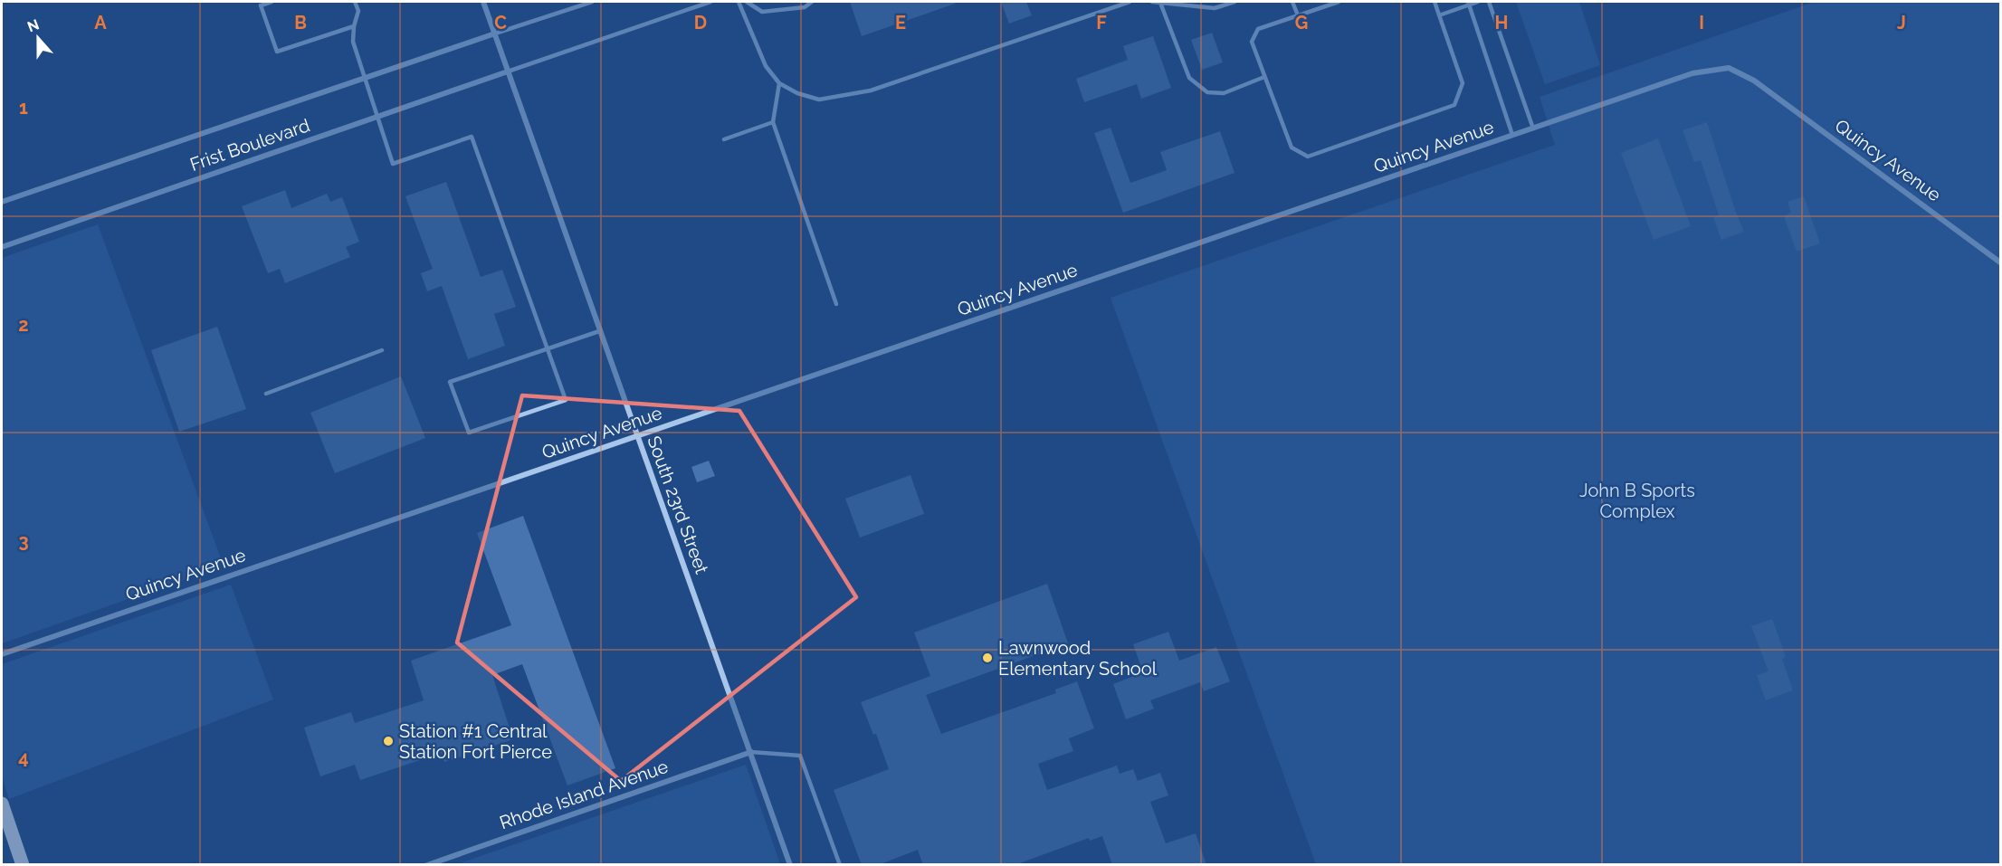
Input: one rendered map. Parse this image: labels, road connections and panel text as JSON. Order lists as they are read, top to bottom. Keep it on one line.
{"streets":{"street":["Frist Boulevard","Quincy Avenue","South 23rd Street","Rhode Island Avenue"]},"crossings":[["Frist Boulevard","South 23rd Street"],["Quincy Avenue","South 23rd Street"],["South 23rd Street","Rhode Island Avenue"]],"parks":["John B Sports Complex"],"places":["Lawnwood Elementary School","Station #1 Central Station Fort Pierce"],"north":"top","grid":{"columns":["A","B","C","D","E","F","G","H","I","J"],"rows":["1","2","3","4"]}}
